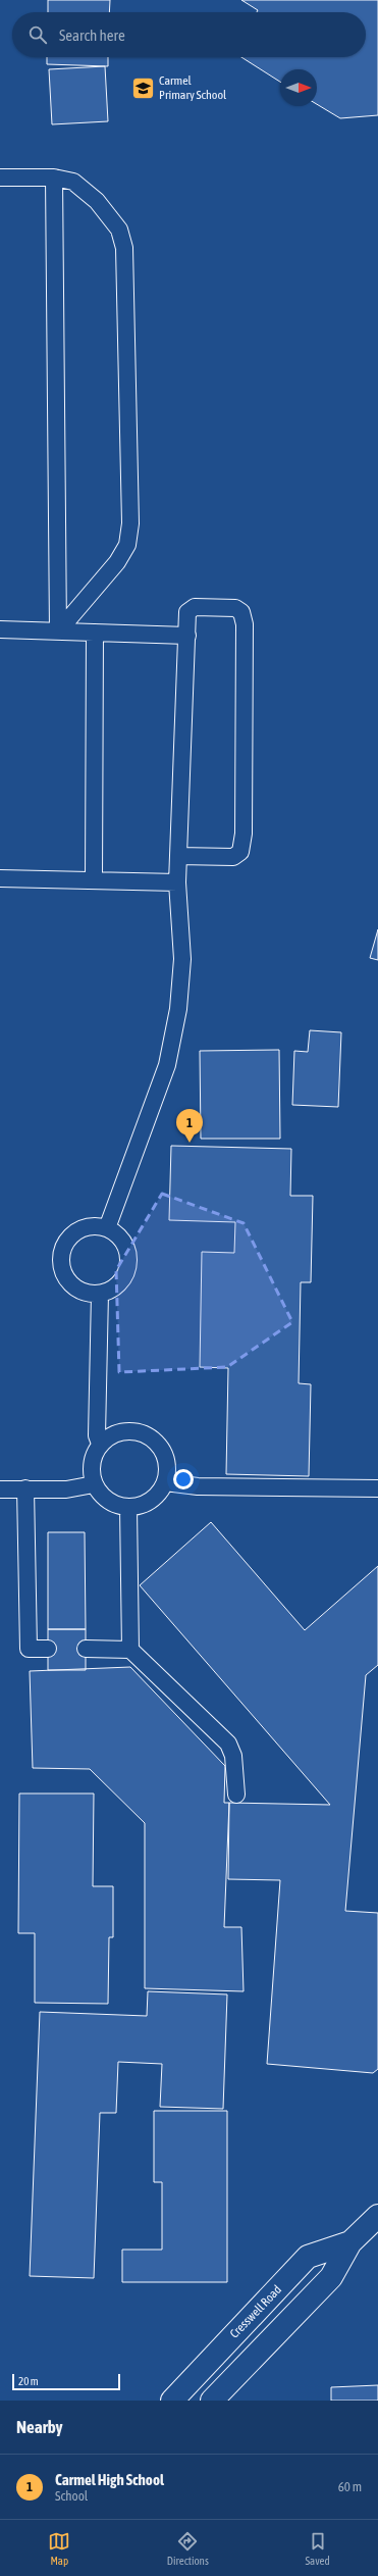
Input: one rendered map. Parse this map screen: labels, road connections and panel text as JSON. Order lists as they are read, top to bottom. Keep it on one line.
{"streets":{"street":["Cresswell Road"]},"places":{"school or university":["Carmel Primary School"]},"scale_bar":"20 m","north":"right","page":{"search":"Search here","pins":"1","scale":"20 m","heading":"Nearby","list":[{"mark":"1","name":"Carmel High School","note":"School","value":"60 m"}],"nav":["Map","Directions","Saved"]}}
